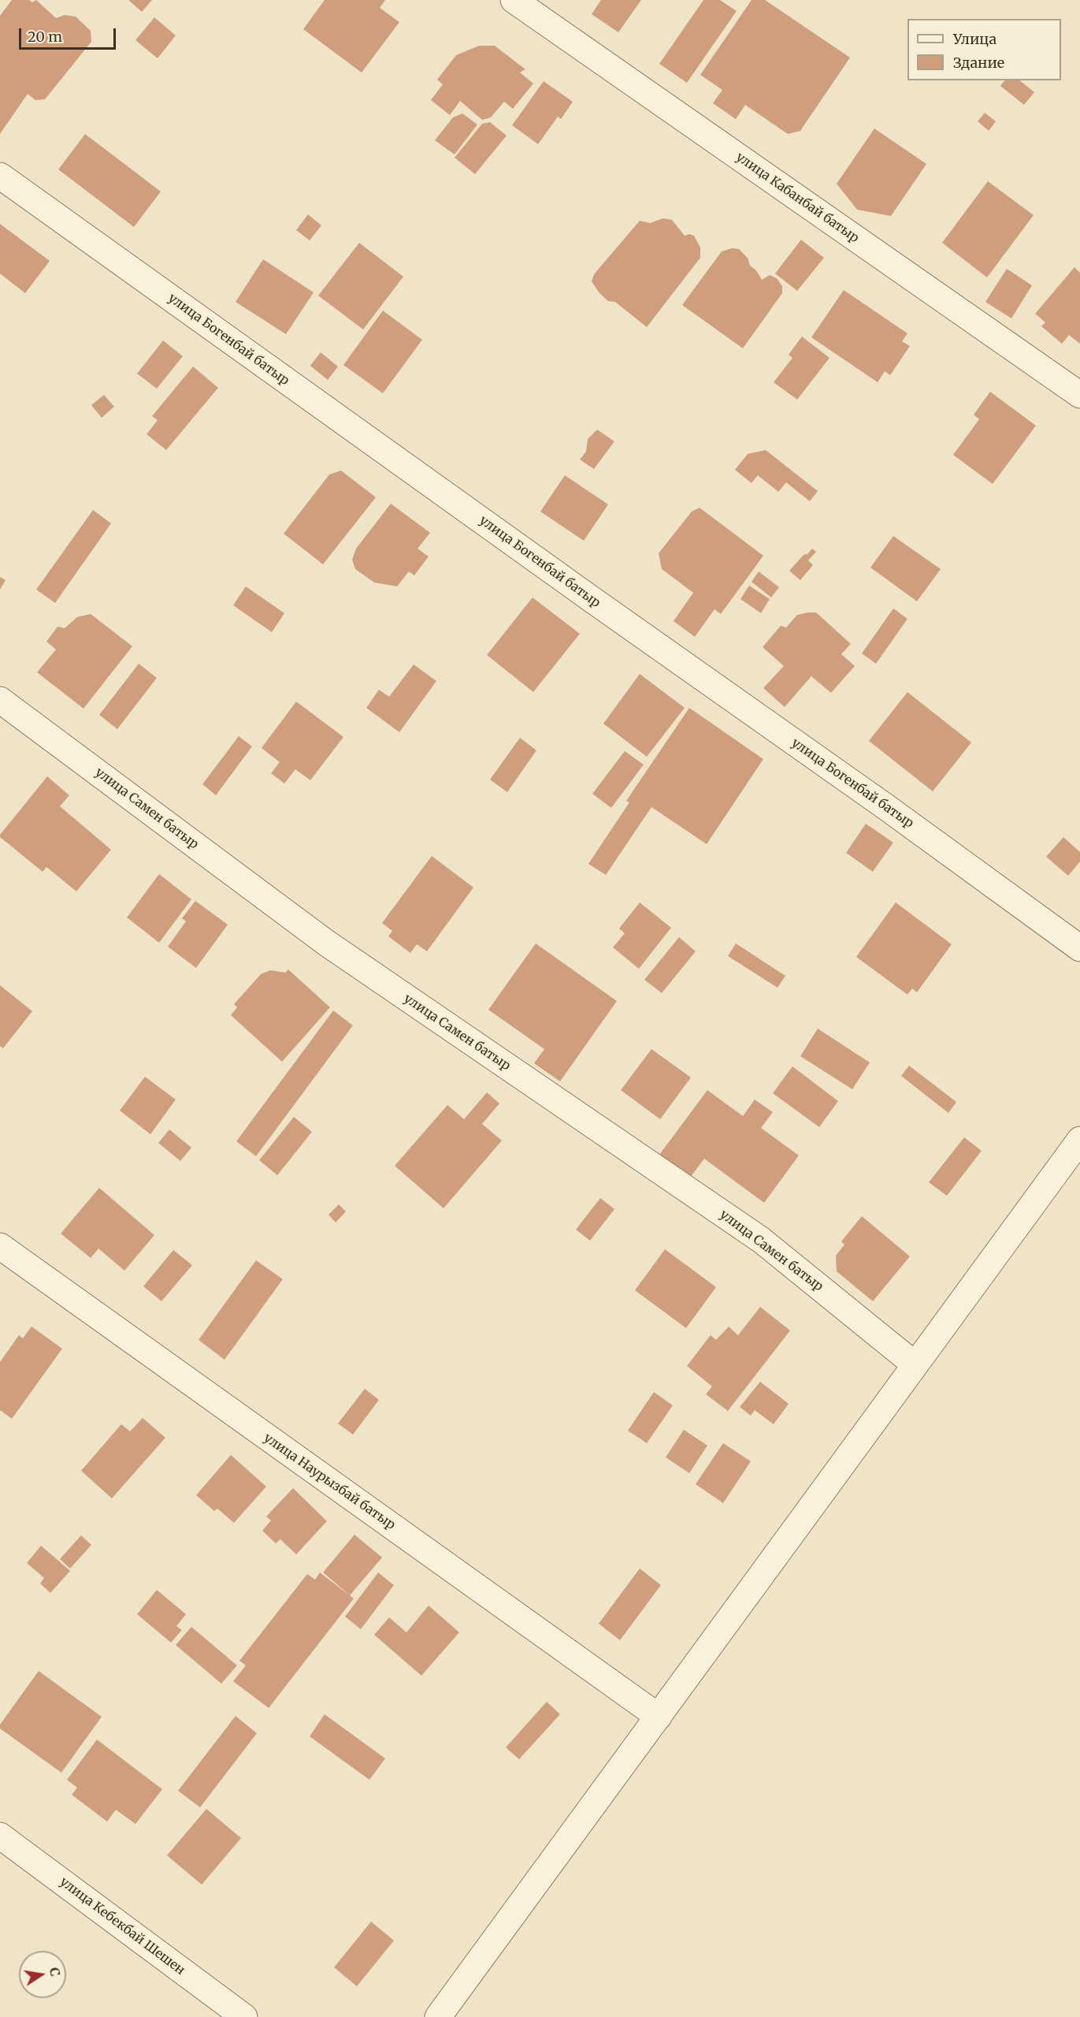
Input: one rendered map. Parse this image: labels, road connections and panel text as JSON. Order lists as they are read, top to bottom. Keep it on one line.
{"streets":{"street":["улица Кабанбай батыр","улица Богенбай батыр","улица Самен батыр","улица Наурызбай батыр","улица Кебекбай Шешен"]},"legend":["Улица","Здание"],"scale_bar":"20 m","north":"right"}
